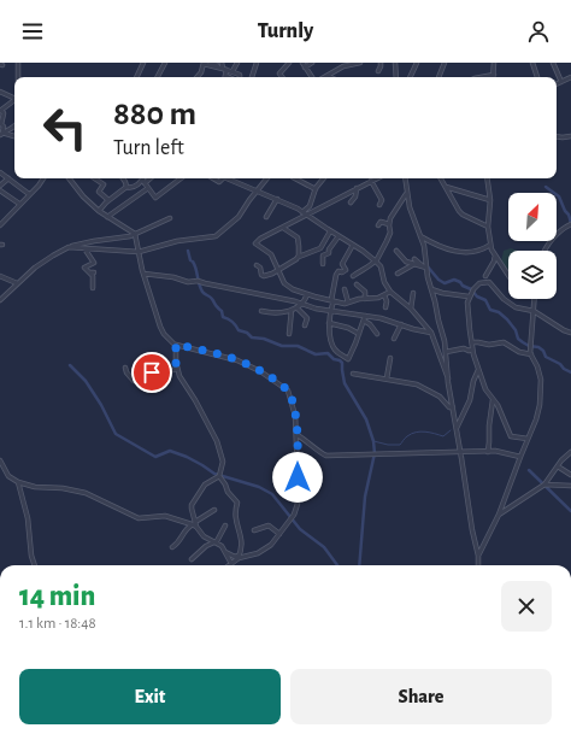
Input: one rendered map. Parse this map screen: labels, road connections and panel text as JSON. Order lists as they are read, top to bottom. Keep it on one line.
{"north":"top right","page":{"header":"Turnly","turn":["880 m","Turn left"],"heading":["14 min","1.1 km · 18:48"],"buttons":["Exit","Share"]}}
